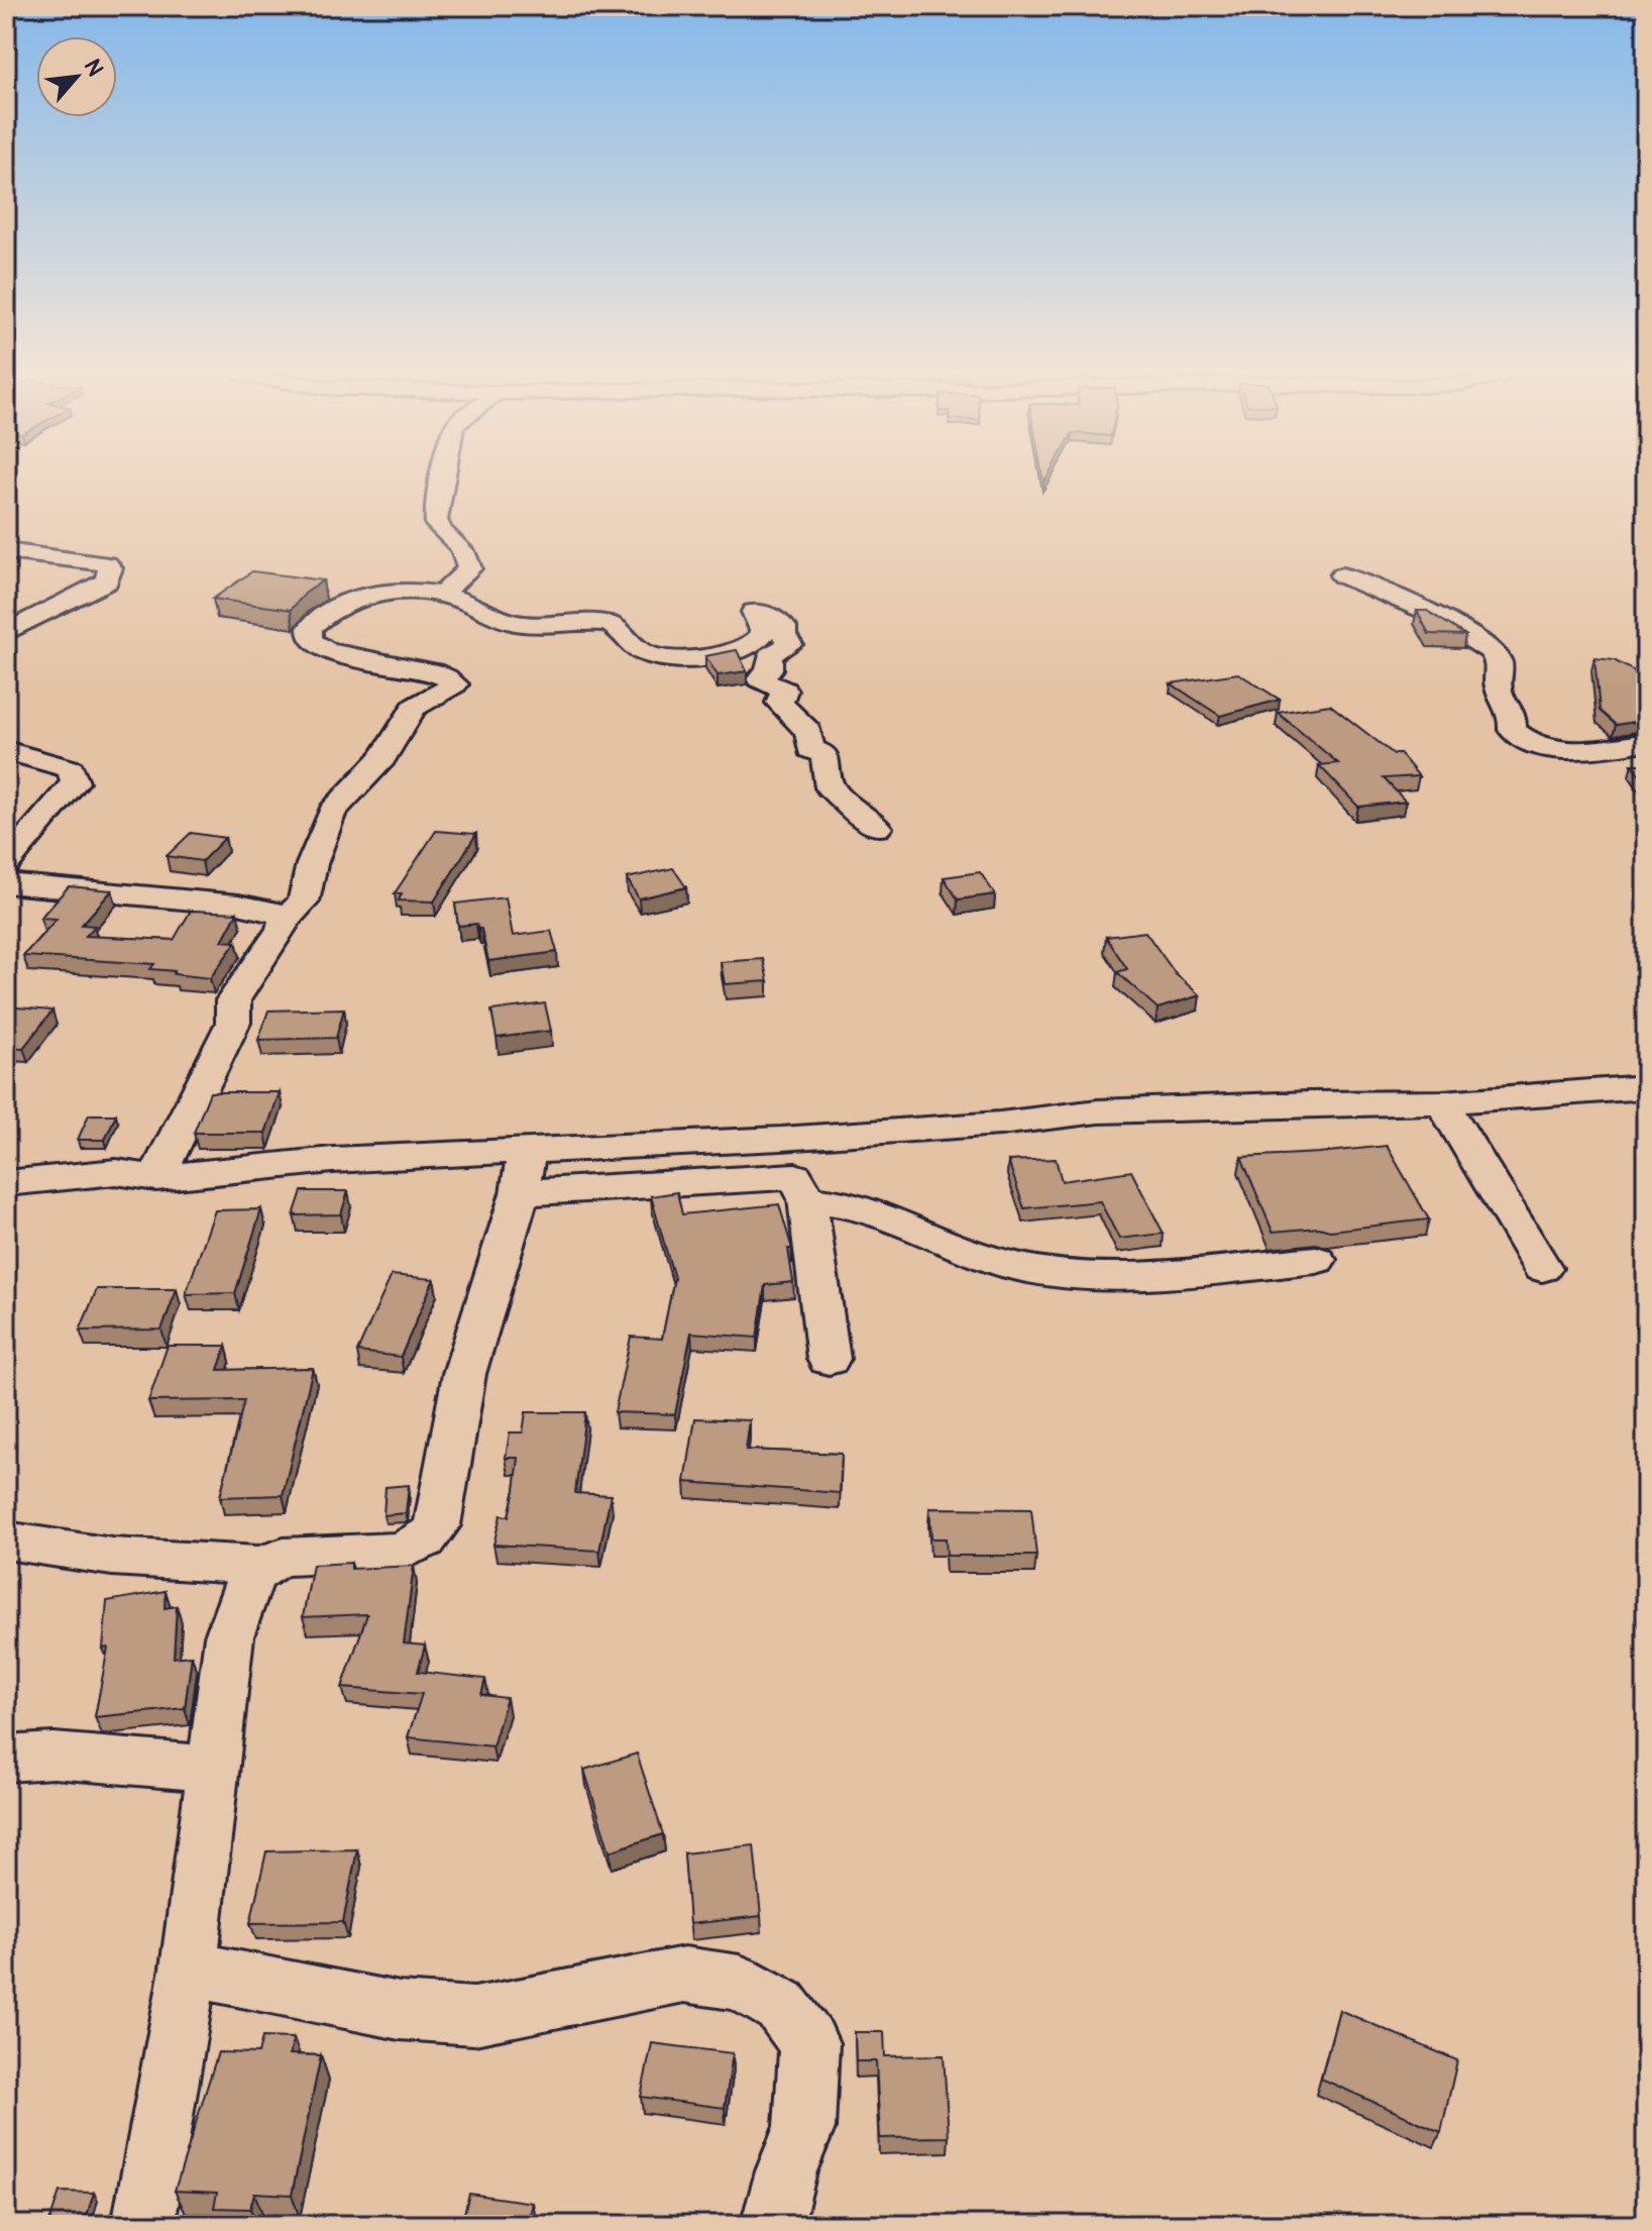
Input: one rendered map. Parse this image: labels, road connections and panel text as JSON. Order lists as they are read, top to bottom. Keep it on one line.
{"north":"top right"}
